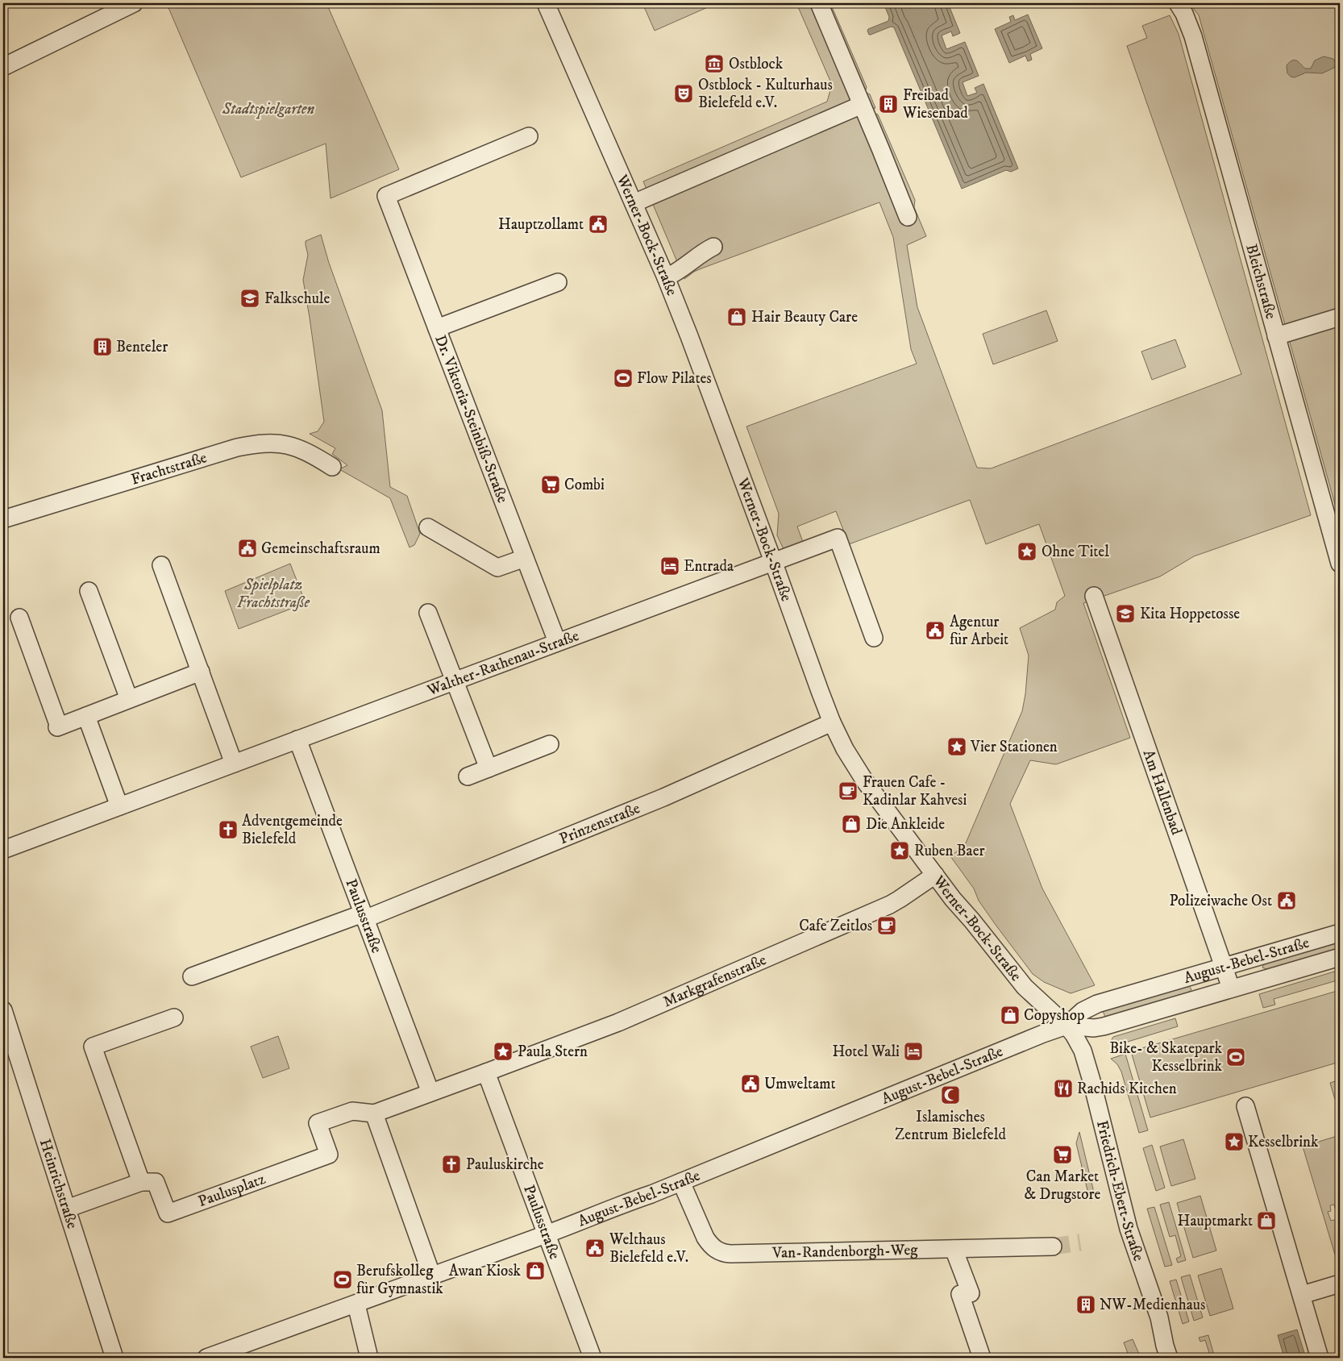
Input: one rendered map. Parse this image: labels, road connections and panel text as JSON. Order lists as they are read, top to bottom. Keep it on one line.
{"streets":{"street":["Werner-Bock-Straße","Bleichstraße","Dr. Viktoria-Steinbiß-Straße","Frachtstraße","Walther-Rathenau-Straße","Am Hallenbad","Prinzenstraße","Paulusstraße","August-Bebel-Straße","Markgrafenstraße","Heinrichstraße","Paulusplatz","Friedrich-Ebert-Straße","Van-Randenborgh-Weg"]},"crossings":[["Werner-Bock-Straße","Walther-Rathenau-Straße"],["Werner-Bock-Straße","Prinzenstraße"],["Werner-Bock-Straße","August-Bebel-Straße"],["Werner-Bock-Straße","Markgrafenstraße"],["Werner-Bock-Straße","Friedrich-Ebert-Straße"],["Dr. Viktoria-Steinbiß-Straße","Walther-Rathenau-Straße"],["Walther-Rathenau-Straße","Paulusstraße"],["Am Hallenbad","August-Bebel-Straße"],["Prinzenstraße","Paulusstraße"],["Paulusstraße","August-Bebel-Straße"],["Paulusstraße","Markgrafenstraße"],["August-Bebel-Straße","Friedrich-Ebert-Straße"],["August-Bebel-Straße","Van-Randenborgh-Weg"]],"parks":["Stadtspielgarten","Spielplatz Frachtstraße"],"places":{"museum":["Ostblock"],"theatre":["Ostblock - Kulturhaus Bielefeld e.V."],"building":["Freibad Wiesenbad","Benteler","NW-Medienhaus"],"public building":["Hauptzollamt","Gemeinschaftsraum","Agentur für Arbeit","Polizeiwache Ost","Umweltamt","Welthaus Bielefeld e.V."],"school or university":["Falkschule","Kita Hoppetosse"],"shop":["Hair Beauty Care","Die Ankleide","Copyshop","Hauptmarkt","Awan Kiosk"],"sports":["Flow Pilates","Bike- & Skatepark Kesselbrink","Berufskolleg für Gymnastik"],"supermarket":["Combi","Can Market & Drugstore"],"place":["Ohne Titel","Vier Stationen","Ruben Baer","Paula Stern","Kesselbrink"],"hotel":["Entrada","Hotel Wali"],"cafe":["Frauen Cafe - Kadinlar Kahvesi","Cafe Zeitlos"],"church":["Adventgemeinde Bielefeld","Pauluskirche"],"restaurant":["Rachids Kitchen"],"mosque":["Islamisches Zentrum Bielefeld"]}}
